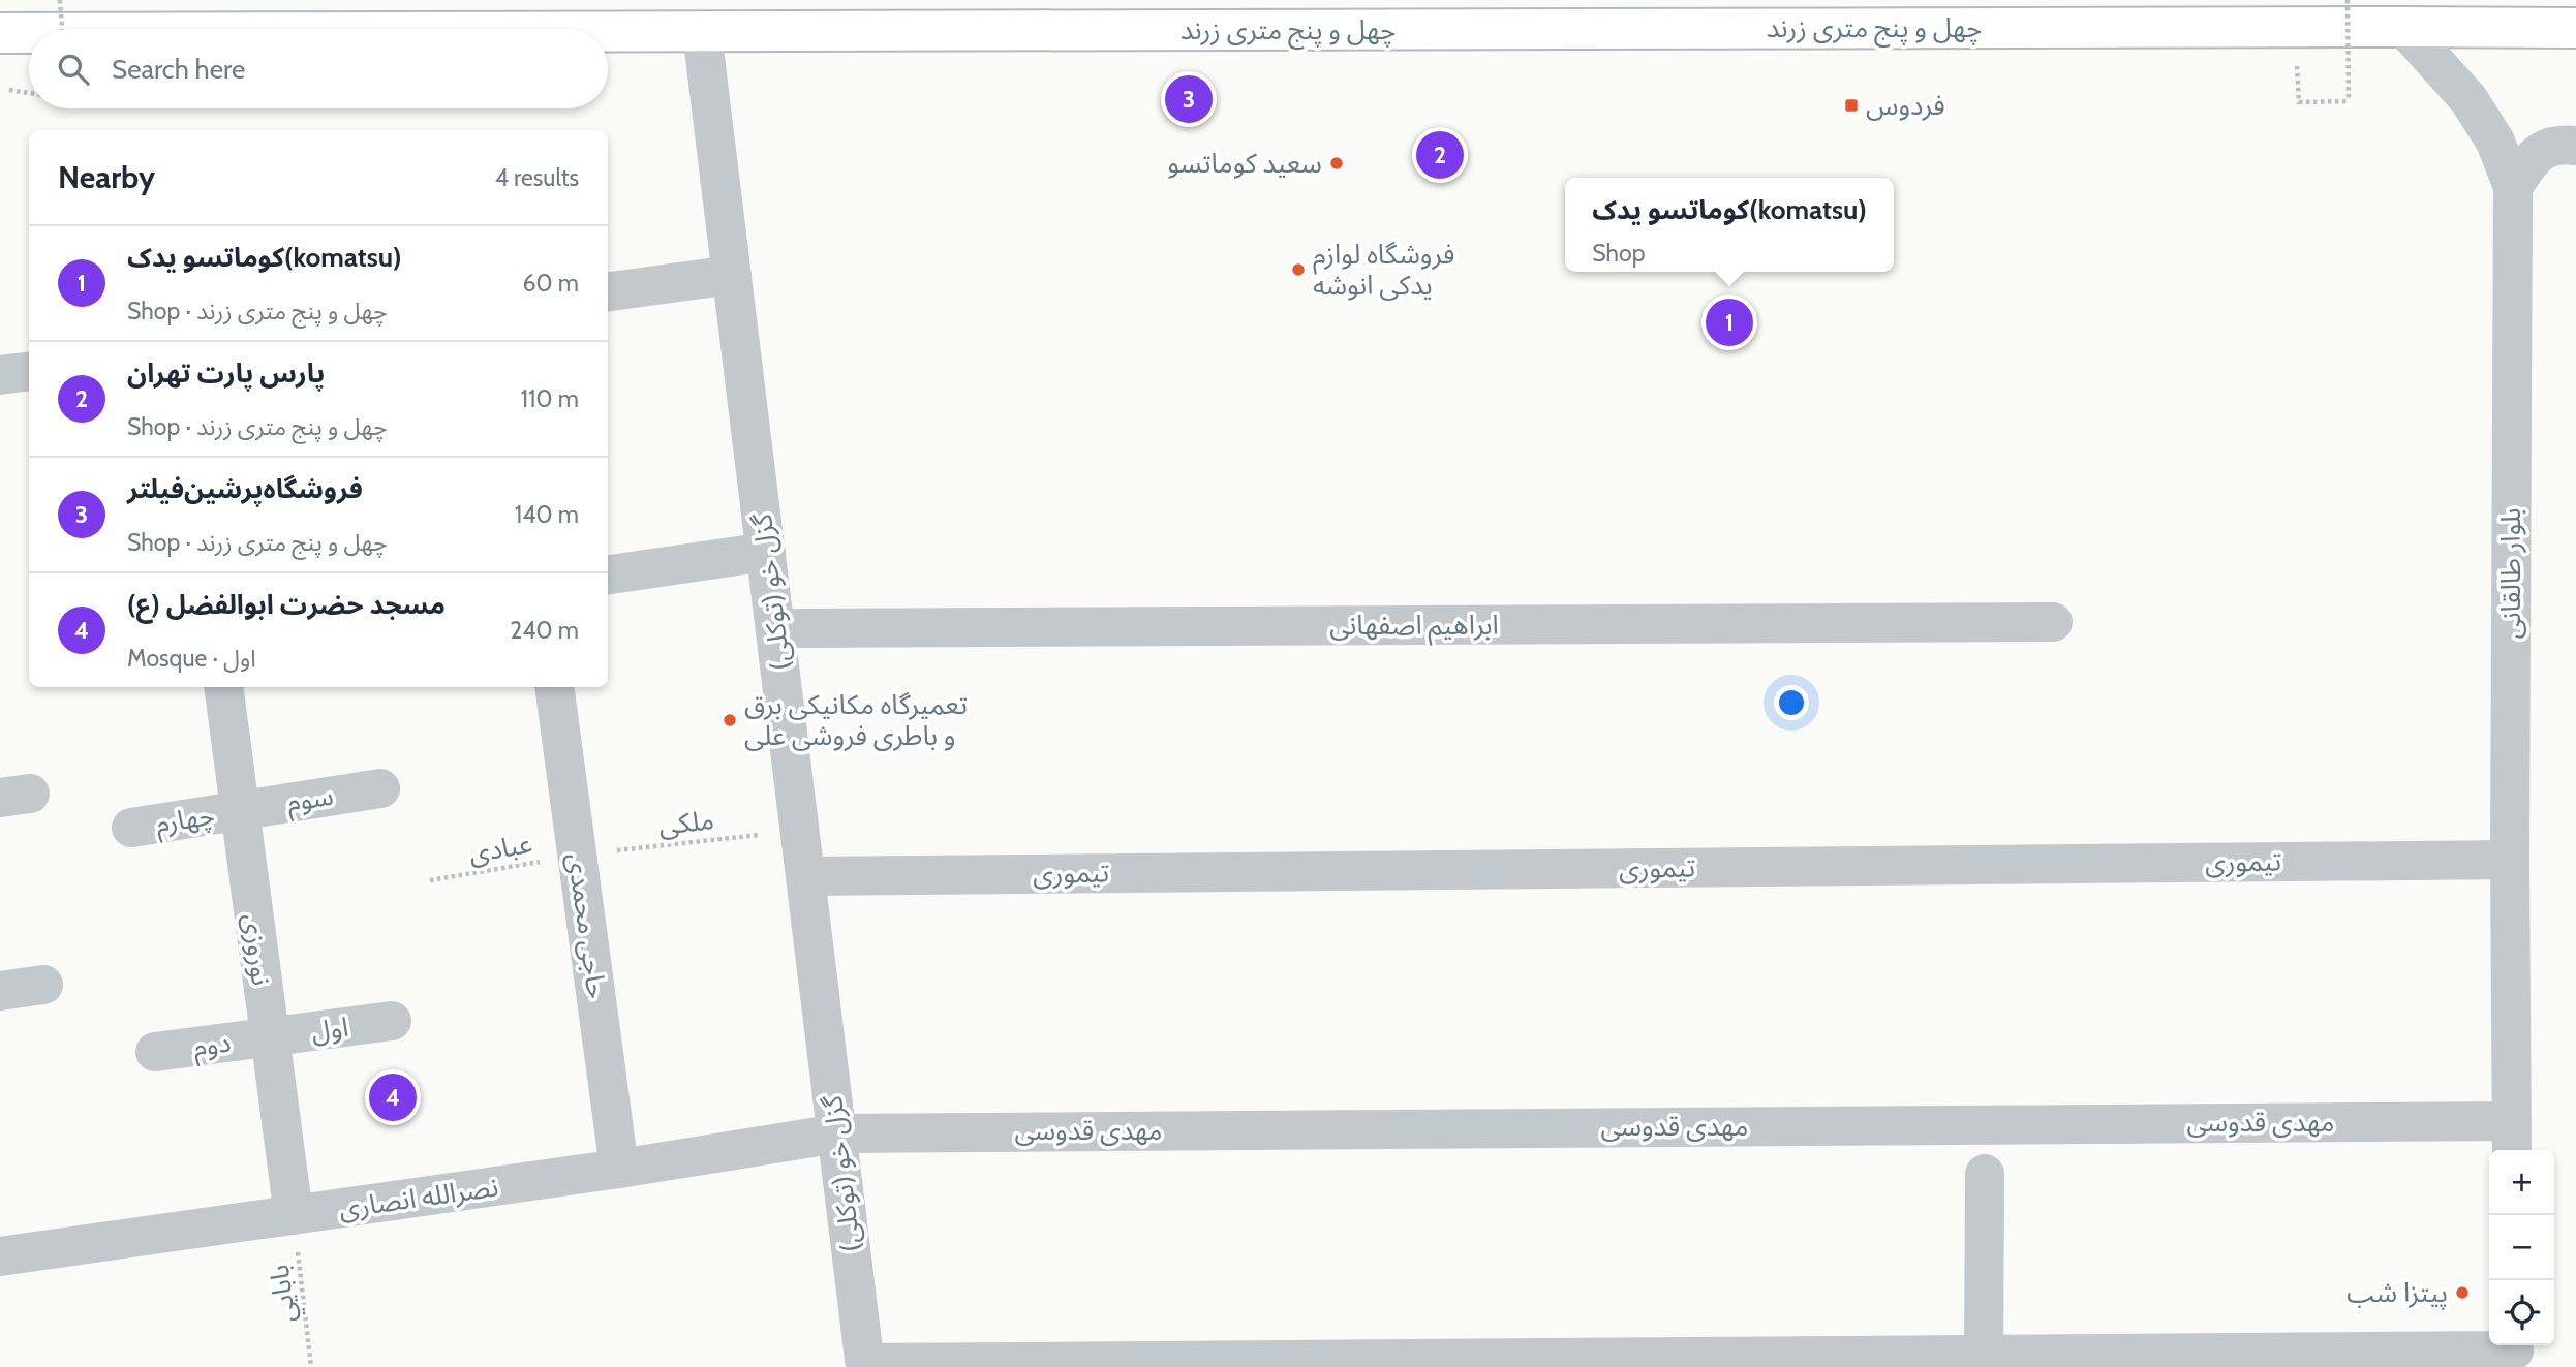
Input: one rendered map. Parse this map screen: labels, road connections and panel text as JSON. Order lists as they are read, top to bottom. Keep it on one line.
{"streets":{"main road":["چهل و پنج متری زرند"],"street":["بلوار طالقانی","گزل خو (توکلی)","ابراهیم اصفهانی","سوم","چهارم","تیموری","حاجی محمدی","نوروزی","اول","دوم","مهدی قدوسی","نصرالله انصاری"],"path":["ملکی","عبادی","بابايي"]},"crossings":[["چهل و پنج متری زرند","بلوار طالقانی"],["چهل و پنج متری زرند","گزل خو (توکلی)"],["بلوار طالقانی","تیموری"],["بلوار طالقانی","مهدی قدوسی"],["گزل خو (توکلی)","ابراهیم اصفهانی"],["گزل خو (توکلی)","ملکی"],["گزل خو (توکلی)","تیموری"],["گزل خو (توکلی)","مهدی قدوسی"],["گزل خو (توکلی)","نصرالله انصاری"],["سوم","چهارم"],["سوم","نوروزی"],["چهارم","نوروزی"],["ملکی","عبادی"],["ملکی","حاجی محمدی"],["عبادی","حاجی محمدی"],["حاجی محمدی","نصرالله انصاری"],["نوروزی","اول"],["نوروزی","دوم"],["نوروزی","نصرالله انصاری"],["نوروزی","بابايي"],["اول","دوم"],["مهدی قدوسی","نصرالله انصاری"],["نصرالله انصاری","بابايي"]],"places":{"transit":["فردوس"],"other":["سعید کوماتسو","فروشگاه لوازم یدکی انوشه","تعمیرگاه مکانیکی برق و باطری فروشی علی","پیتزا شب"]},"page":{"search":"Search here","pins":["3","2","1","4"],"heading":["Nearby","4 results"],"popup":["کوماتسو یدک(komatsu)","Shop"],"list":[{"mark":"1","name":"کوماتسو یدک(komatsu)","note":"Shop · چهل و پنج متری زرند","value":"60 m"},{"mark":"2","name":"پارس پارت تهران","note":"Shop · چهل و پنج متری زرند","value":"110 m"},{"mark":"3","name":"فروشگاه‌پرشین‌فیلتر","note":"Shop · چهل و پنج متری زرند","value":"140 m"},{"mark":"4","name":"مسجد حضرت ابوالفضل (ع)","note":"Mosque · اول","value":"240 m"}],"map_buttons":["+","−"]}}
